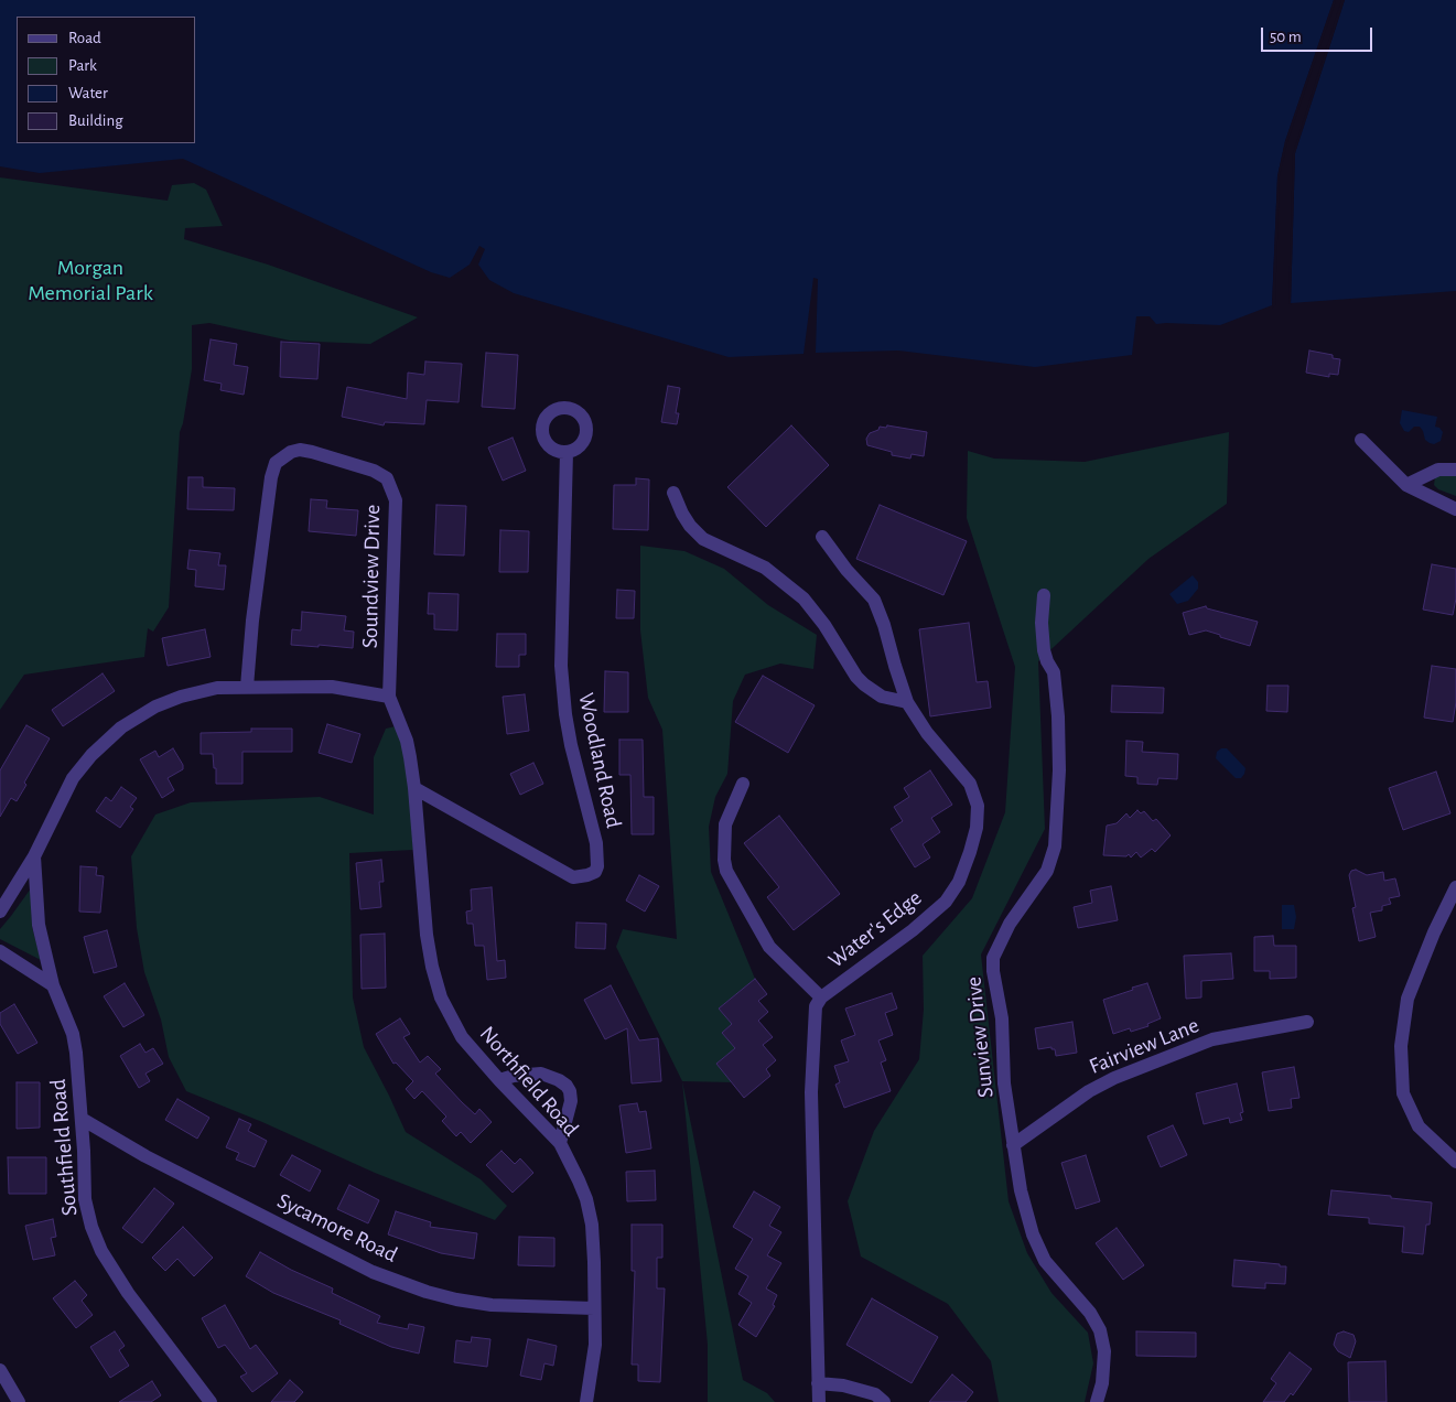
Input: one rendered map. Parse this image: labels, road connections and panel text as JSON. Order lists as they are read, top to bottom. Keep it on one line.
{"streets":{"street":["Soundview Drive","Woodland Road","Water's Edge","Sunview Drive","Fairview Lane","Northfield Road","Southfield Road","Sycamore Road"]},"crossings":[["Soundview Drive","Woodland Road"],["Soundview Drive","Northfield Road"],["Woodland Road","Northfield Road"],["Sunview Drive","Fairview Lane"],["Northfield Road","Sycamore Road"],["Southfield Road","Sycamore Road"]],"parks":["Morgan Memorial Park"],"legend":["Road","Park","Water","Building"],"scale_bar":"50 m"}
